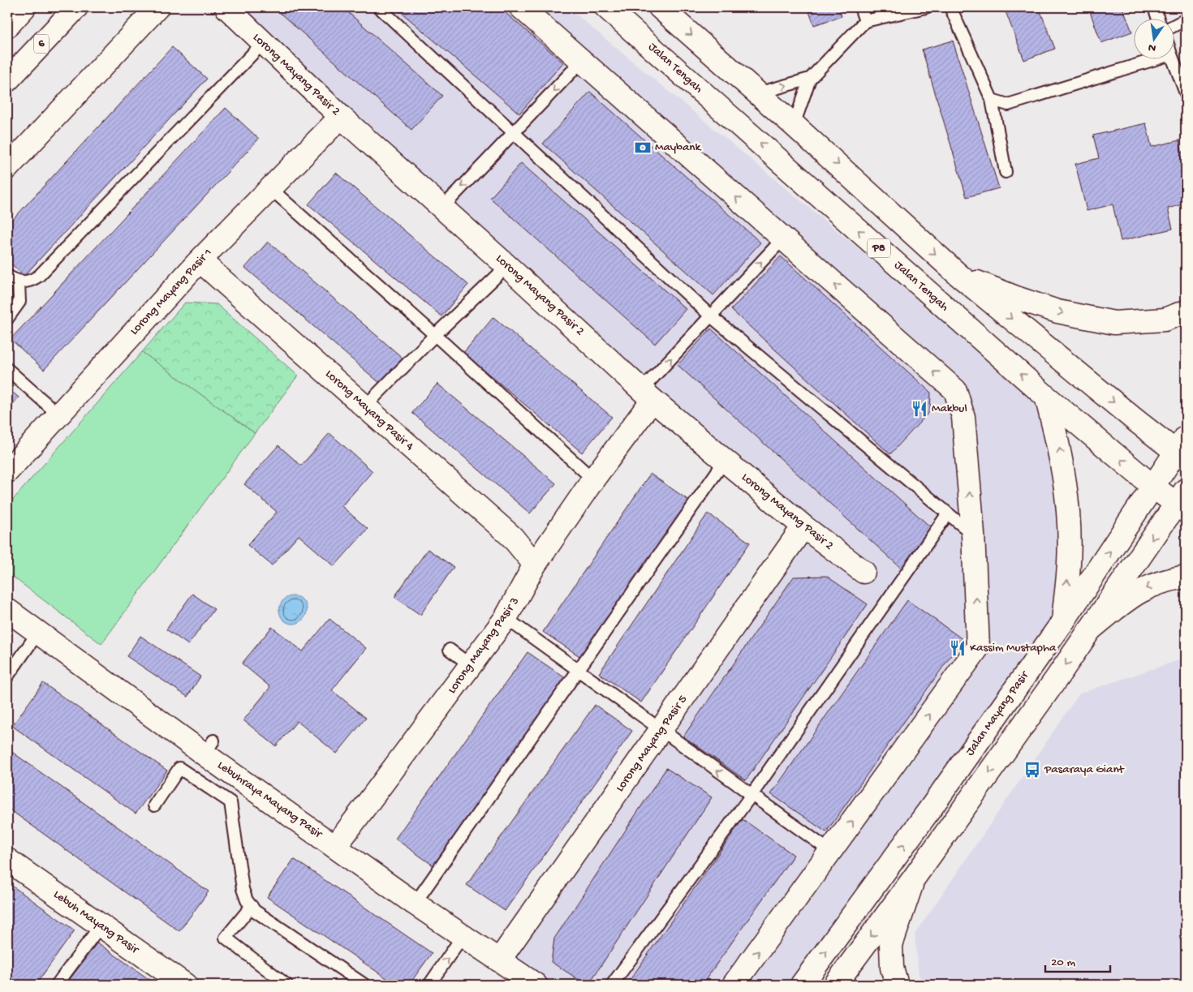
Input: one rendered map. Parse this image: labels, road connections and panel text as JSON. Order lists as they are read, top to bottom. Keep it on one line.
{"streets":{"main road":["6","Jalan Tengah","Lorong Mayang Pasir 2","P8","Lorong Mayang Pasir 1","Lorong Mayang Pasir 4","Lorong Mayang Pasir 3","Jalan Mayang Pasir","Lorong Mayang Pasir 5","Lebuhraya Mayang Pasir","Lebuh Mayang Pasir"]},"crossings":[["Jalan Tengah","Jalan Mayang Pasir"],["Lorong Mayang Pasir 2","Lorong Mayang Pasir 1"],["Lorong Mayang Pasir 2","Lorong Mayang Pasir 3"],["Lorong Mayang Pasir 2","Lorong Mayang Pasir 5"],["Lorong Mayang Pasir 1","Lorong Mayang Pasir 4"],["Lorong Mayang Pasir 4","Lorong Mayang Pasir 3"],["Lorong Mayang Pasir 3","Lebuhraya Mayang Pasir"],["Lorong Mayang Pasir 5","Lebuhraya Mayang Pasir"]],"places":{"bank":["Maybank"],"restaurant":["Makbul","Kassim Mustapha"],"bus stop":["Pasaraya Giant"]},"scale_bar":"20 m","north":"bottom"}
